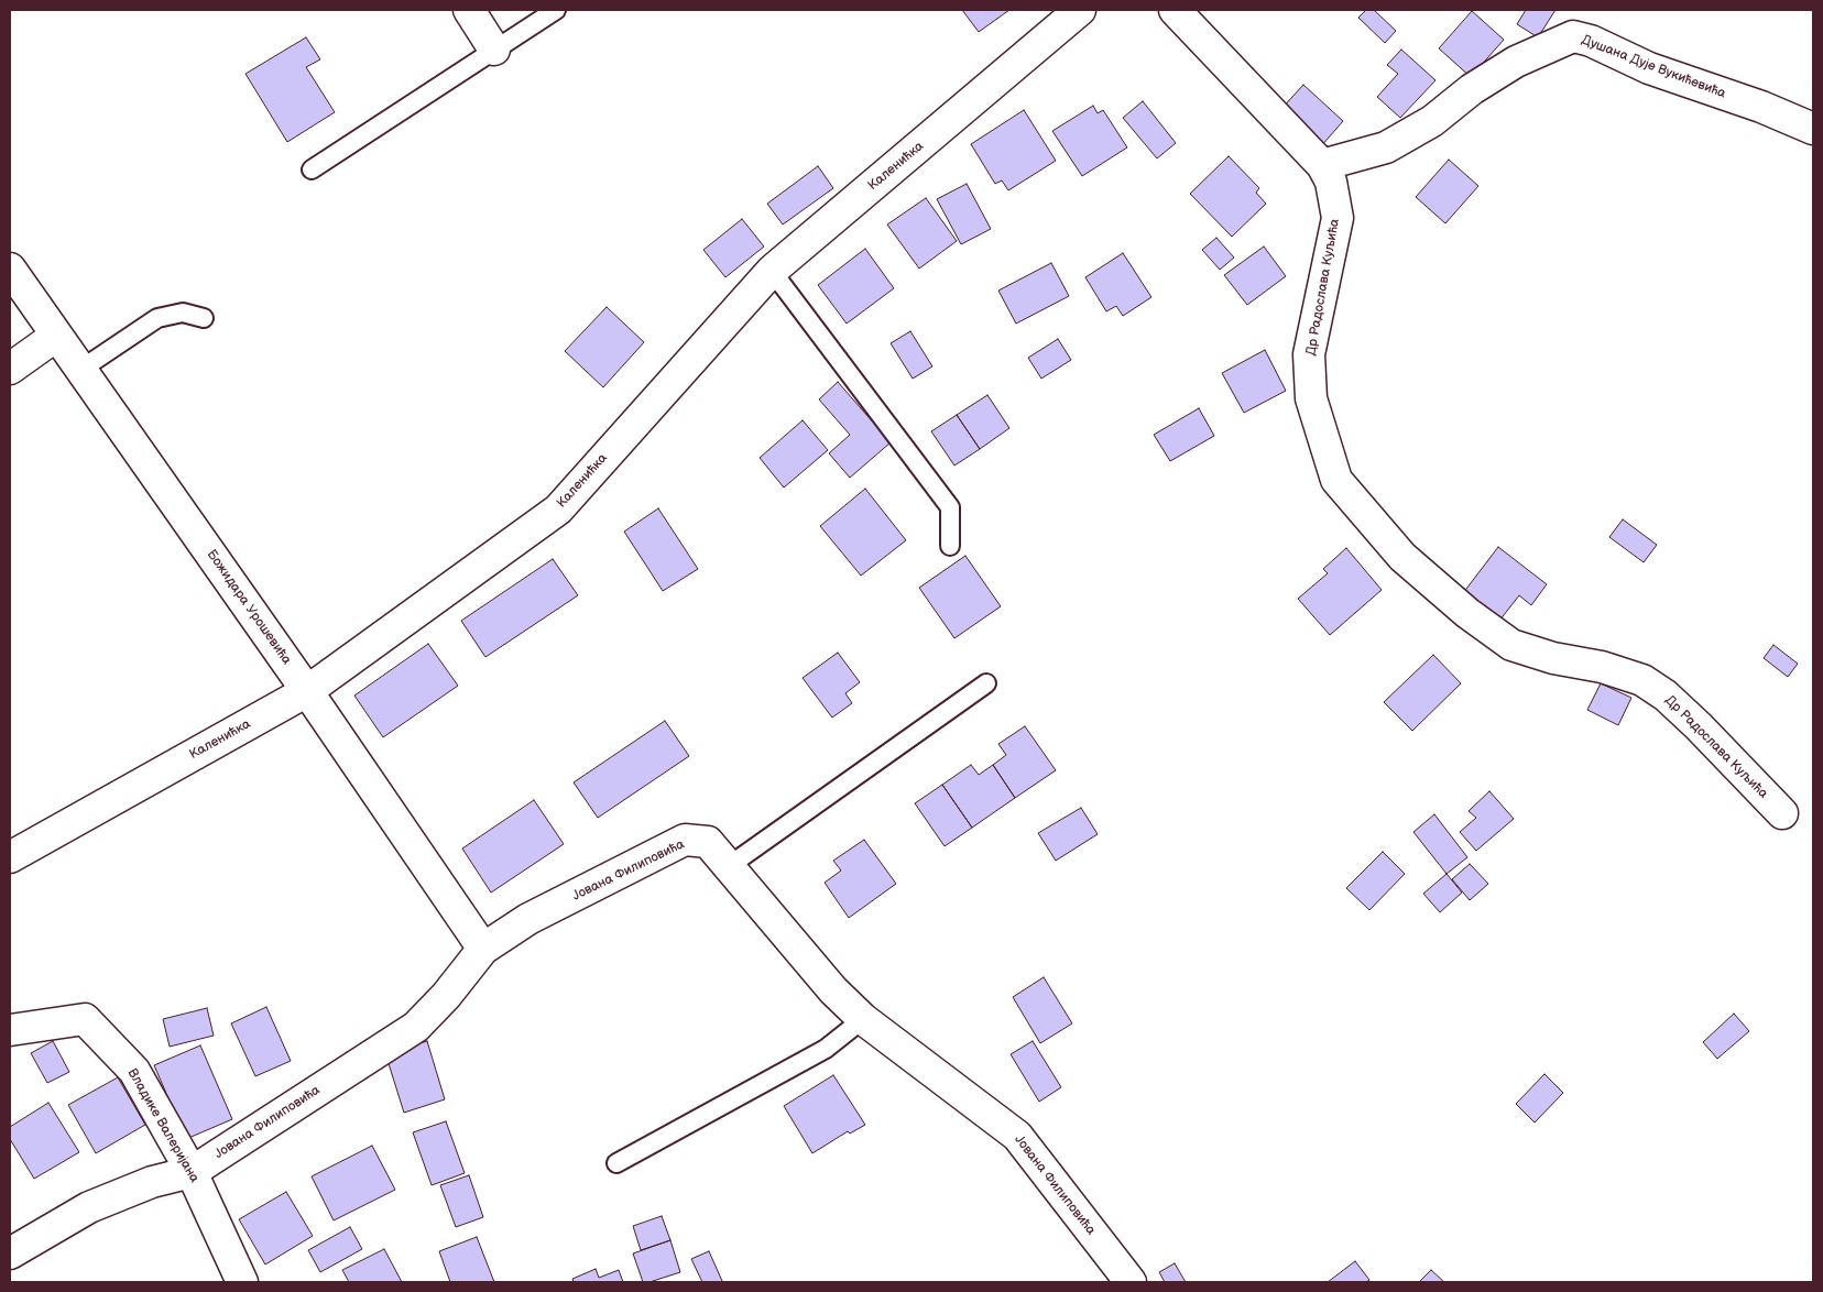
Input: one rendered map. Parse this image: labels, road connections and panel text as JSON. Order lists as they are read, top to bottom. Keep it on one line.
{"streets":{"street":["Душана Дује Вукићевића","Каленићка","Др Радослава Куљића","Божидара Урошевића","Јована Филиповића","Владике Валеријана"]},"crossings":[["Душана Дује Вукићевића","Др Радослава Куљића"],["Каленићка","Божидара Урошевића"],["Божидара Урошевића","Јована Филиповића"],["Јована Филиповића","Владике Валеријана"]]}
